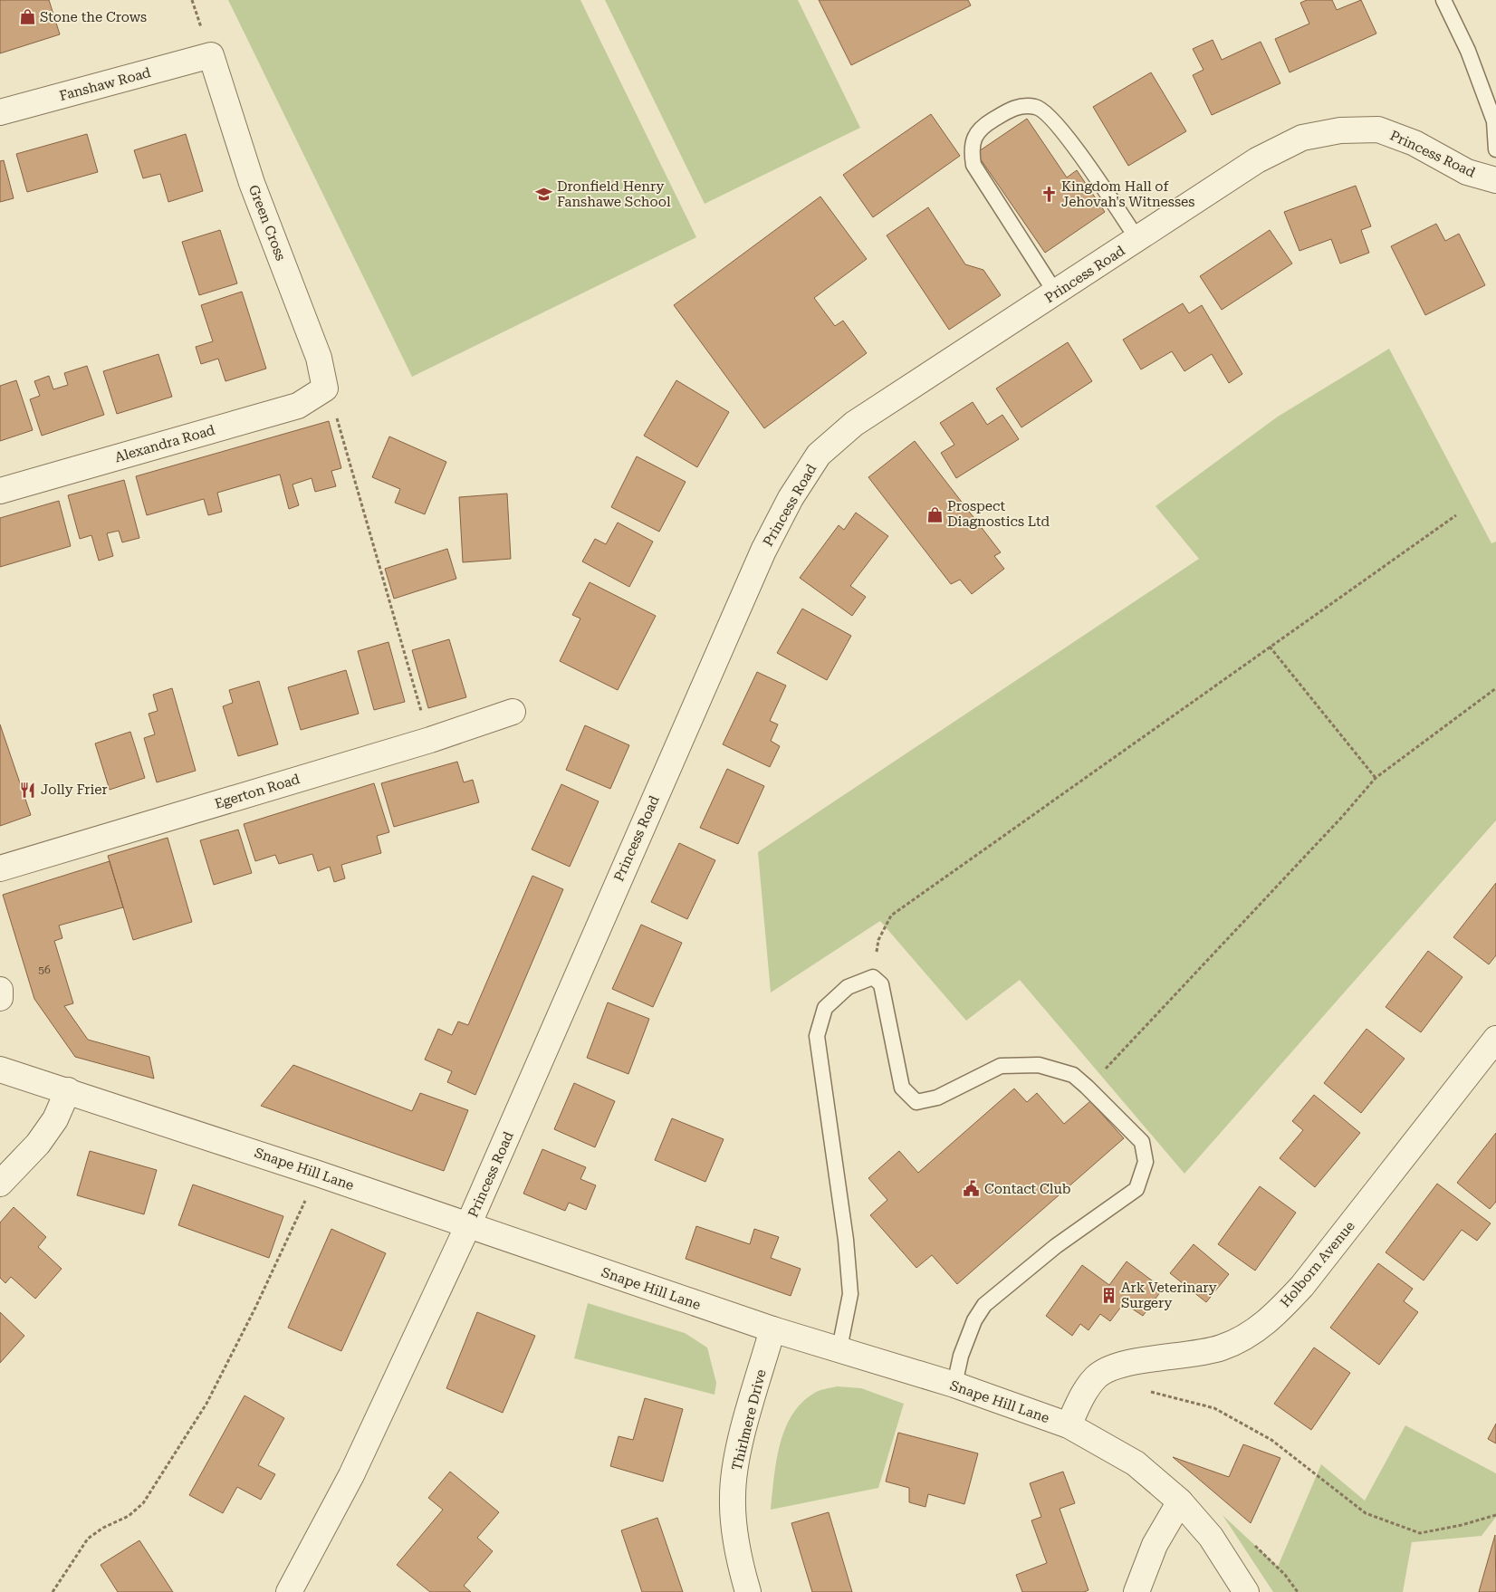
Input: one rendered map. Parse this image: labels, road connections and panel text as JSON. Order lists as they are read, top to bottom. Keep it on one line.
{"streets":{"street":["Fanshaw Road","Princess Road","Green Cross","Alexandra Road","Egerton Road","Snape Hill Lane","Holborn Avenue","Thirlmere Drive"]},"crossings":[["Fanshaw Road","Green Cross"],["Princess Road","Snape Hill Lane"],["Green Cross","Alexandra Road"],["Snape Hill Lane","Holborn Avenue"],["Snape Hill Lane","Thirlmere Drive"]],"places":{"shop":["Stone the Crows","Prospect Diagnostics Ltd"],"school or university":["Dronfield Henry Fanshawe School"],"church":["Kingdom Hall of Jehovah's Witnesses"],"restaurant":["Jolly Frier"],"public building":["Contact Club"],"building":["Ark Veterinary Surgery"]},"house_numbers":["56"]}
